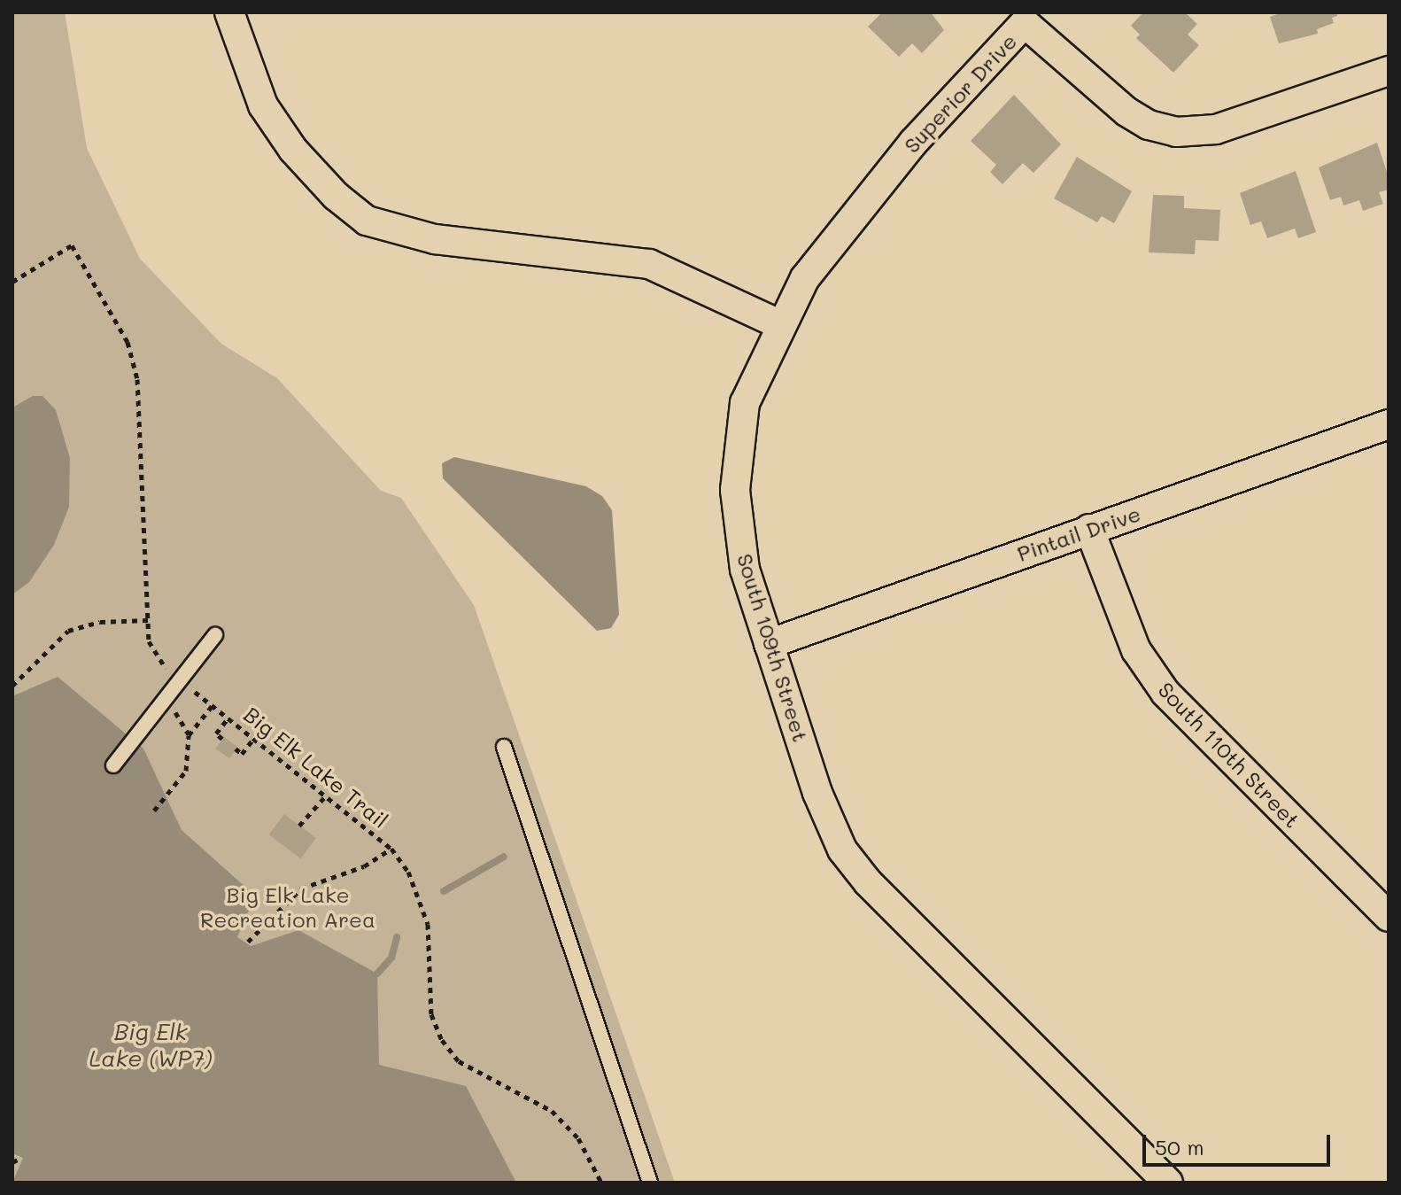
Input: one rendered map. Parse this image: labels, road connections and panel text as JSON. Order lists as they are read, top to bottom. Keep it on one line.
{"streets":{"street":["Superior Drive","Pintail Drive","South 109th Street","South 110th Street"],"path":["Big Elk Lake Trail"]},"crossings":[["Superior Drive","South 109th Street"],["Pintail Drive","South 109th Street"],["Pintail Drive","South 110th Street"]],"water":["Big Elk Lake (WP7)"],"parks":["Big Elk Lake Recreation Area"],"scale_bar":"50 m"}
